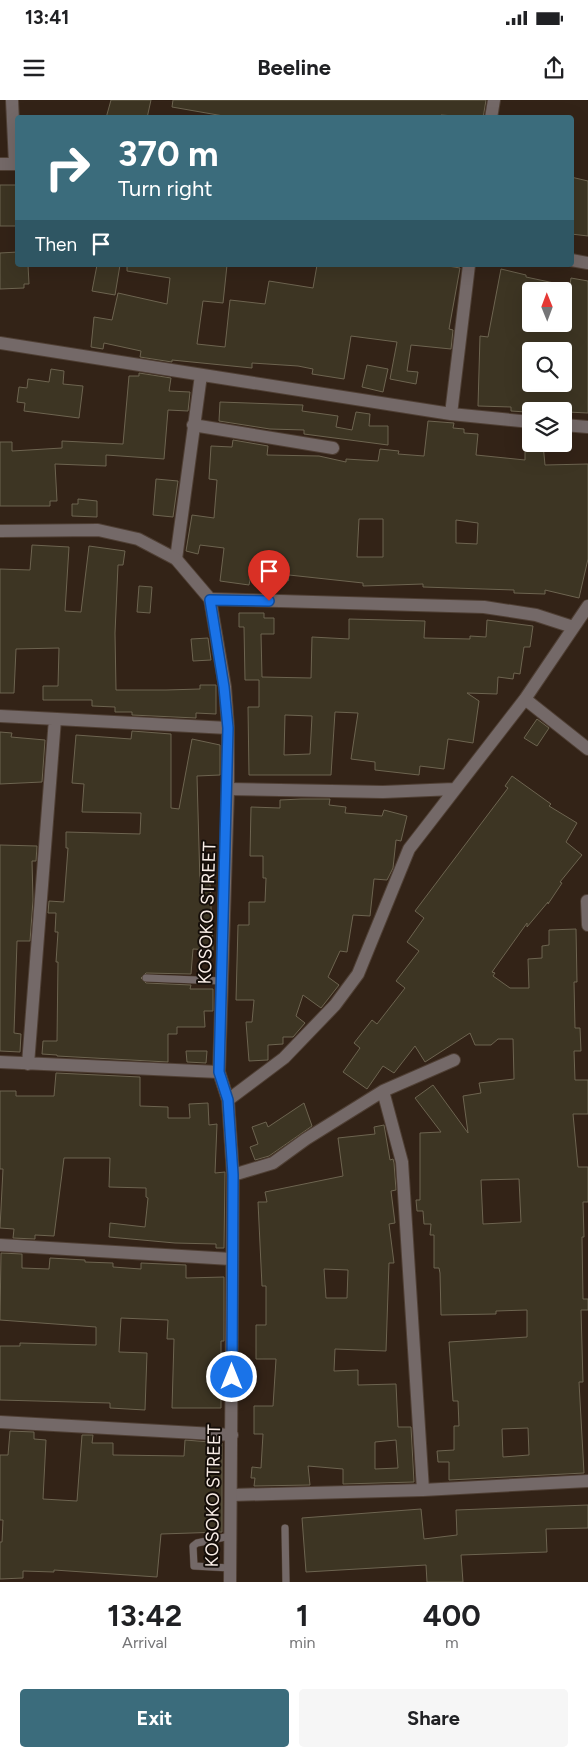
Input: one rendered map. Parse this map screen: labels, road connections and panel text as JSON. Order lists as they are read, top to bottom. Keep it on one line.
{"streets":{"street":["KOSOKO STREET"]},"north":"top","page":{"status":"13:41","header":"Beeline","turn":["370 m","Turn right"],"then":"Then","eta":["13:42","Arrival","1","min","400","m"],"buttons":["Exit","Share"]}}
